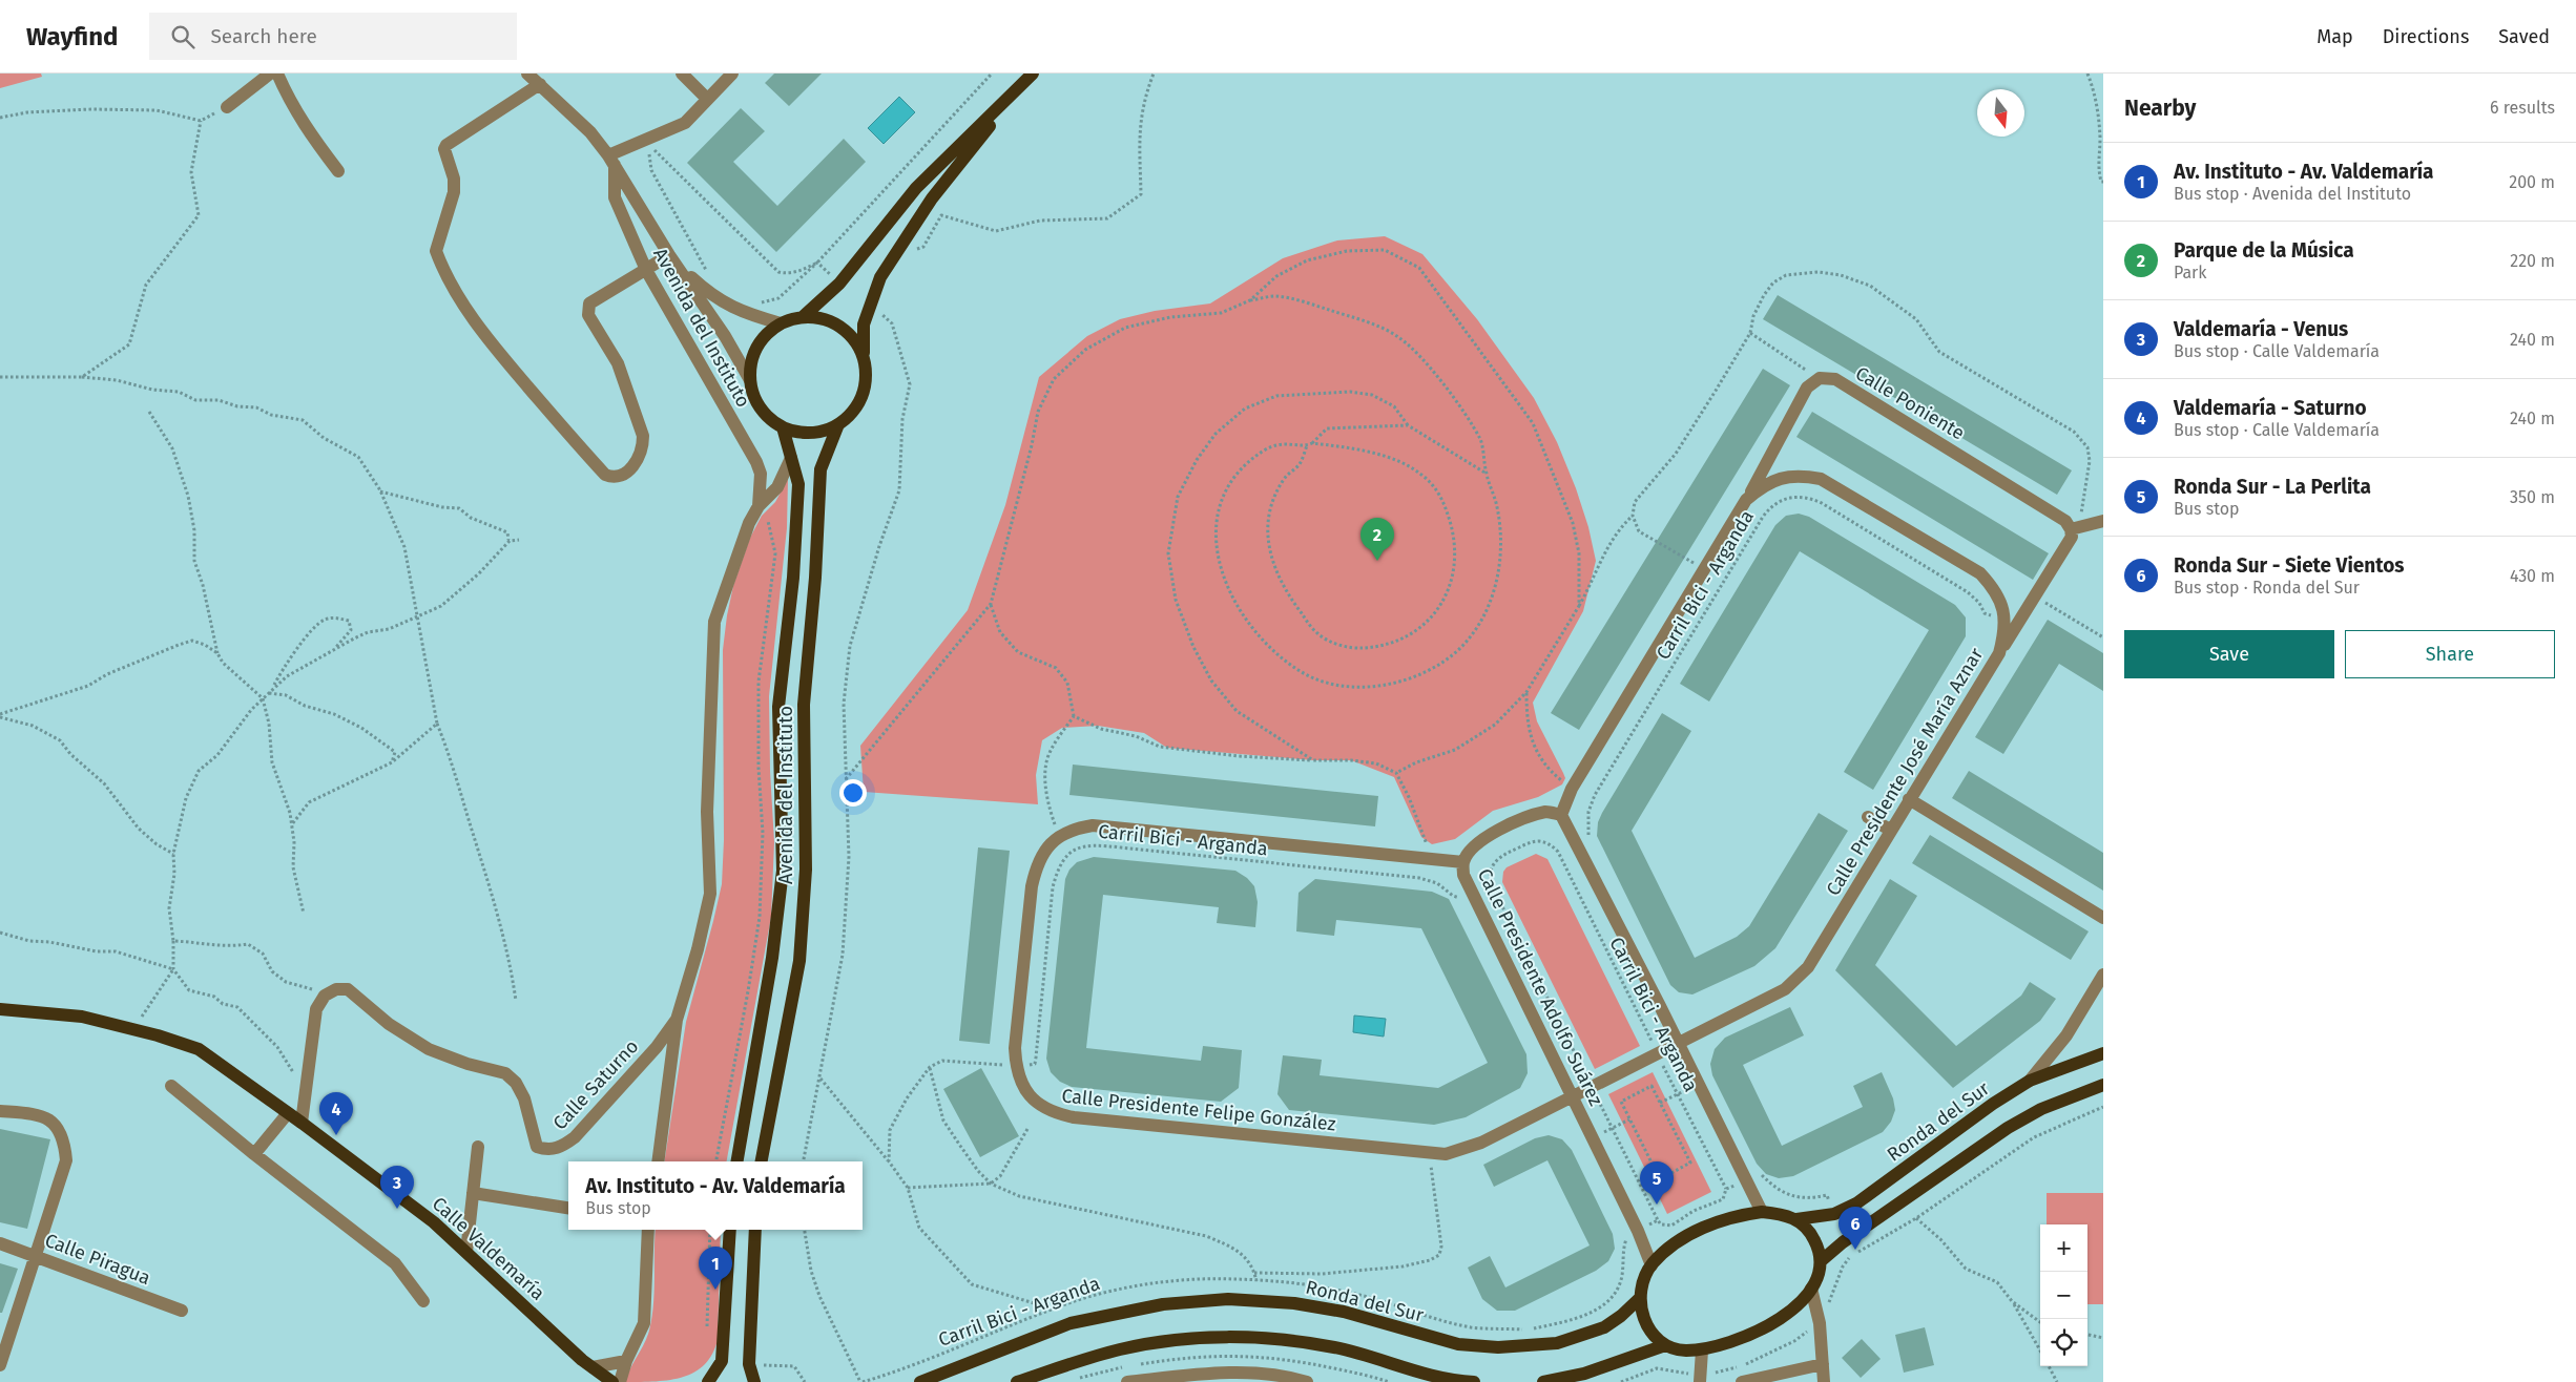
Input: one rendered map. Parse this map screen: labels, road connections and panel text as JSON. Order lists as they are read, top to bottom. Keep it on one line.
{"streets":{"main road":["Avenida del Instituto","Ronda del Sur","Calle Valdemaría"],"street":["Calle Poniente","Calle Presidente José María Aznar","Calle Presidente Adolfo Suárez","Calle Saturno","Calle Presidente Felipe González","Calle Piragua"],"path":["Carril Bici - Arganda"]},"crossings":[["Avenida del Instituto","Calle Saturno"],["Carril Bici - Arganda","Calle Presidente José María Aznar"],["Carril Bici - Arganda","Calle Presidente Adolfo Suárez"],["Carril Bici - Arganda","Calle Presidente Felipe González"],["Calle Presidente José María Aznar","Calle Presidente Adolfo Suárez"],["Calle Presidente José María Aznar","Calle Presidente Felipe González"],["Calle Presidente Adolfo Suárez","Calle Presidente Felipe González"],["Calle Presidente Adolfo Suárez","Ronda del Sur"]],"north":"bottom","page":{"header":"Wayfind","search":"Search here","nav":["Map","Directions","Saved"],"heading":["Nearby","6 results"],"list":[{"mark":"1","name":"Av. Instituto - Av. Valdemaría","note":"Bus stop · Avenida del Instituto","value":"200 m"},{"mark":"2","name":"Parque de la Música","note":"Park","value":"220 m"},{"mark":"3","name":"Valdemaría - Venus","note":"Bus stop · Calle Valdemaría","value":"240 m"},{"mark":"4","name":"Valdemaría - Saturno","note":"Bus stop · Calle Valdemaría","value":"240 m"},{"mark":"5","name":"Ronda Sur - La Perlita","note":"Bus stop","value":"350 m"},{"mark":"6","name":"Ronda Sur - Siete Vientos","note":"Bus stop · Ronda del Sur","value":"430 m"}],"pins":["2","4","5","3","6","1"],"buttons":["Save","Share"],"popup":["Av. Instituto - Av. Valdemaría","Bus stop"],"map_buttons":["+","−"]}}
